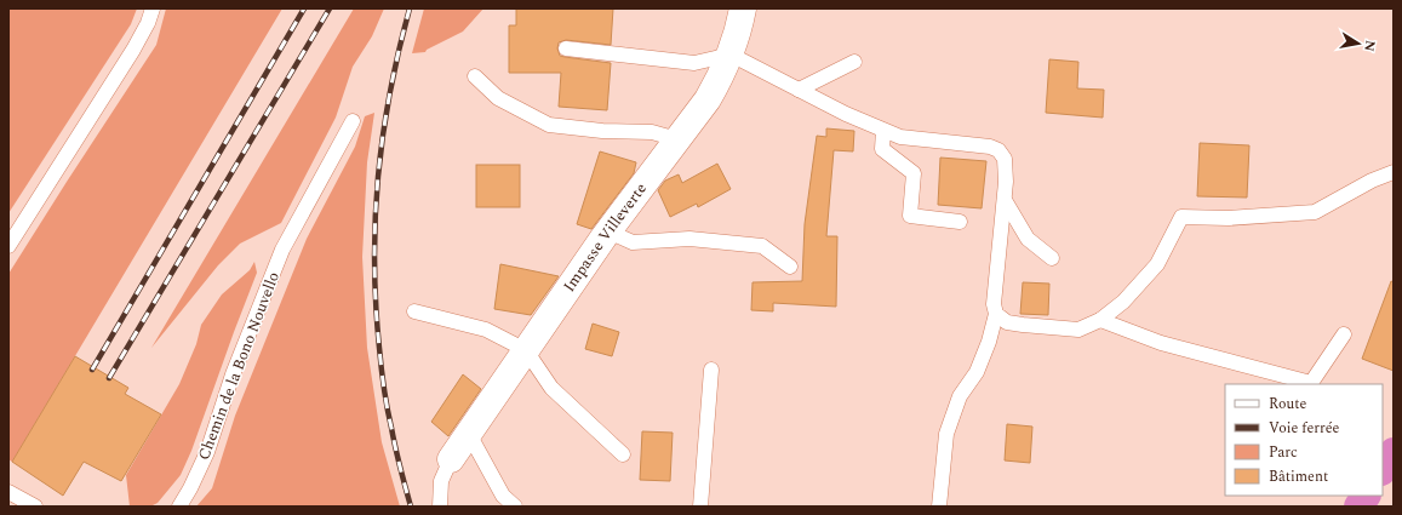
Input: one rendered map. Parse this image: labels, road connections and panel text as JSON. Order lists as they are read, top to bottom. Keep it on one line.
{"streets":{"street":["Impasse Villeverte"],"lane":["Chemin de la Bono Nouvello"]},"legend":["Route","Voie ferrée","Parc","Bâtiment"],"north":"right"}
